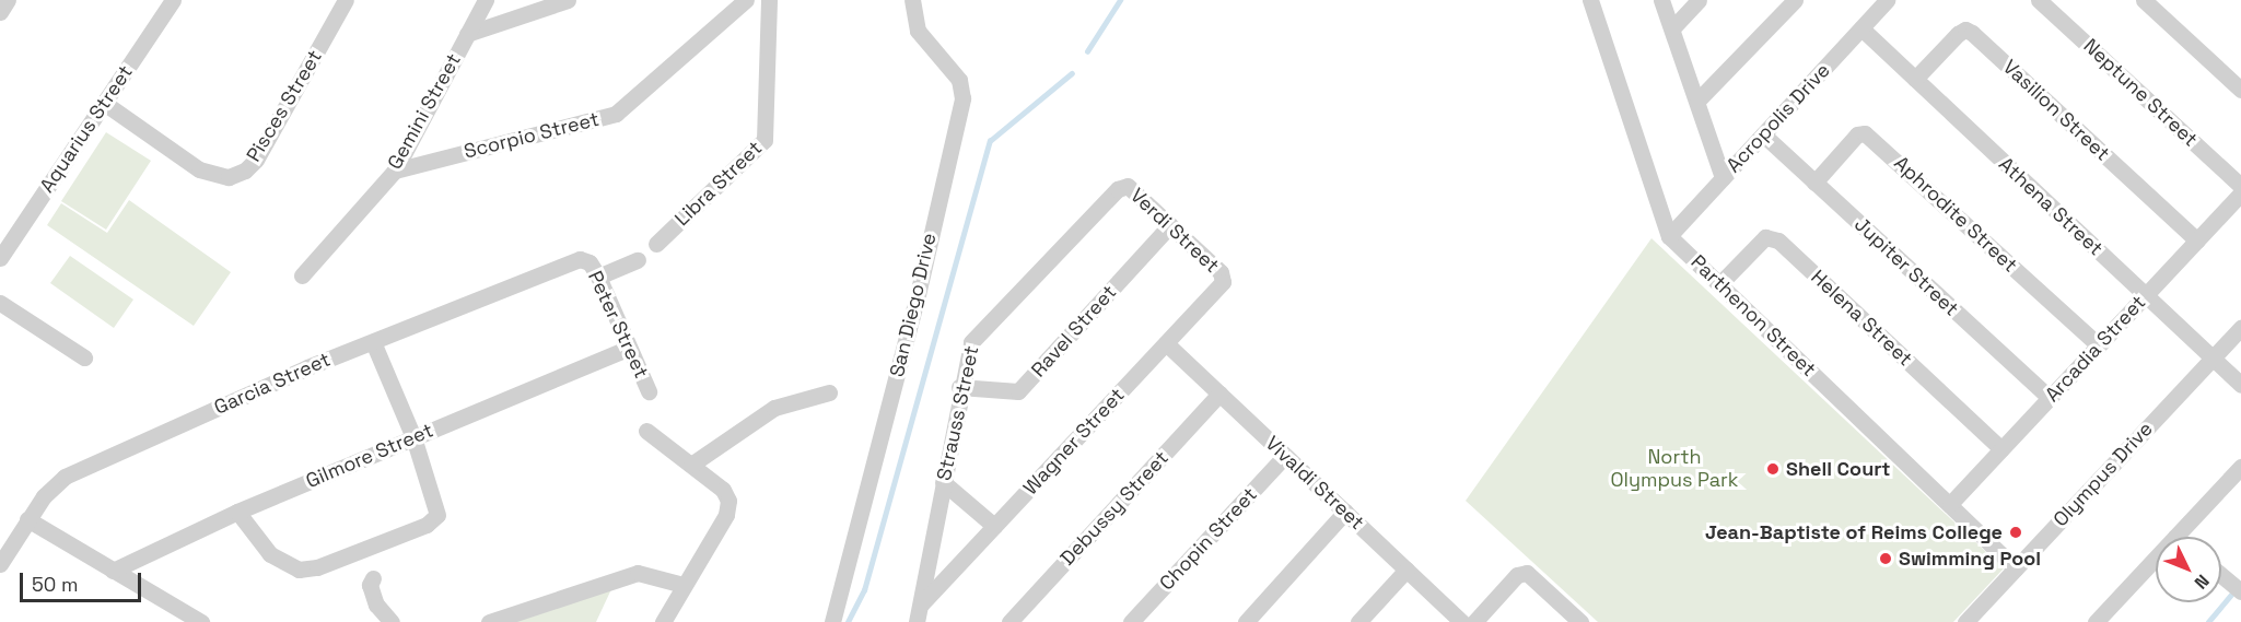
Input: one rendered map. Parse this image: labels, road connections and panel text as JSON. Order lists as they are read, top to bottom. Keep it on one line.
{"streets":{"street":["Neptune Street","Pisces Street","Vasilion Street","Gemini Street","Acropolis Drive","Aquarius Street","Scorpio Street","Libra Street","Athena Street","Aphrodite Street","Verdi Street","Jupiter Street","San Diego Drive","Parthenon Street","Helena Street","Peter Street","Ravel Street","Arcadia Street","Garcia Street","Strauss Street","Wagner Street","Gilmore Street","Olympus Drive","Vivaldi Street","Debussy Street","Chopin Street"]},"crossings":[["Pisces Street","Aquarius Street"],["Vasilion Street","Athena Street"],["Vasilion Street","Arcadia Street"],["Gemini Street","Scorpio Street"],["Acropolis Drive","Athena Street"],["Acropolis Drive","Jupiter Street"],["Acropolis Drive","Parthenon Street"],["Athena Street","Arcadia Street"],["Athena Street","Olympus Drive"],["Aphrodite Street","Jupiter Street"],["Aphrodite Street","Arcadia Street"],["Verdi Street","Ravel Street"],["Verdi Street","Strauss Street"],["Verdi Street","Wagner Street"],["Jupiter Street","Arcadia Street"],["Parthenon Street","Helena Street"],["Parthenon Street","Arcadia Street"],["Parthenon Street","Olympus Drive"],["Helena Street","Arcadia Street"],["Peter Street","Garcia Street"],["Peter Street","Gilmore Street"],["Ravel Street","Strauss Street"],["Strauss Street","Wagner Street"],["Wagner Street","Vivaldi Street"],["Vivaldi Street","Debussy Street"],["Vivaldi Street","Chopin Street"]],"parks":["North Olympus Park"],"places":["Shell Court","Jean-Baptiste of Reims College","Swimming Pool"],"scale_bar":"50 m","north":"bottom right"}
